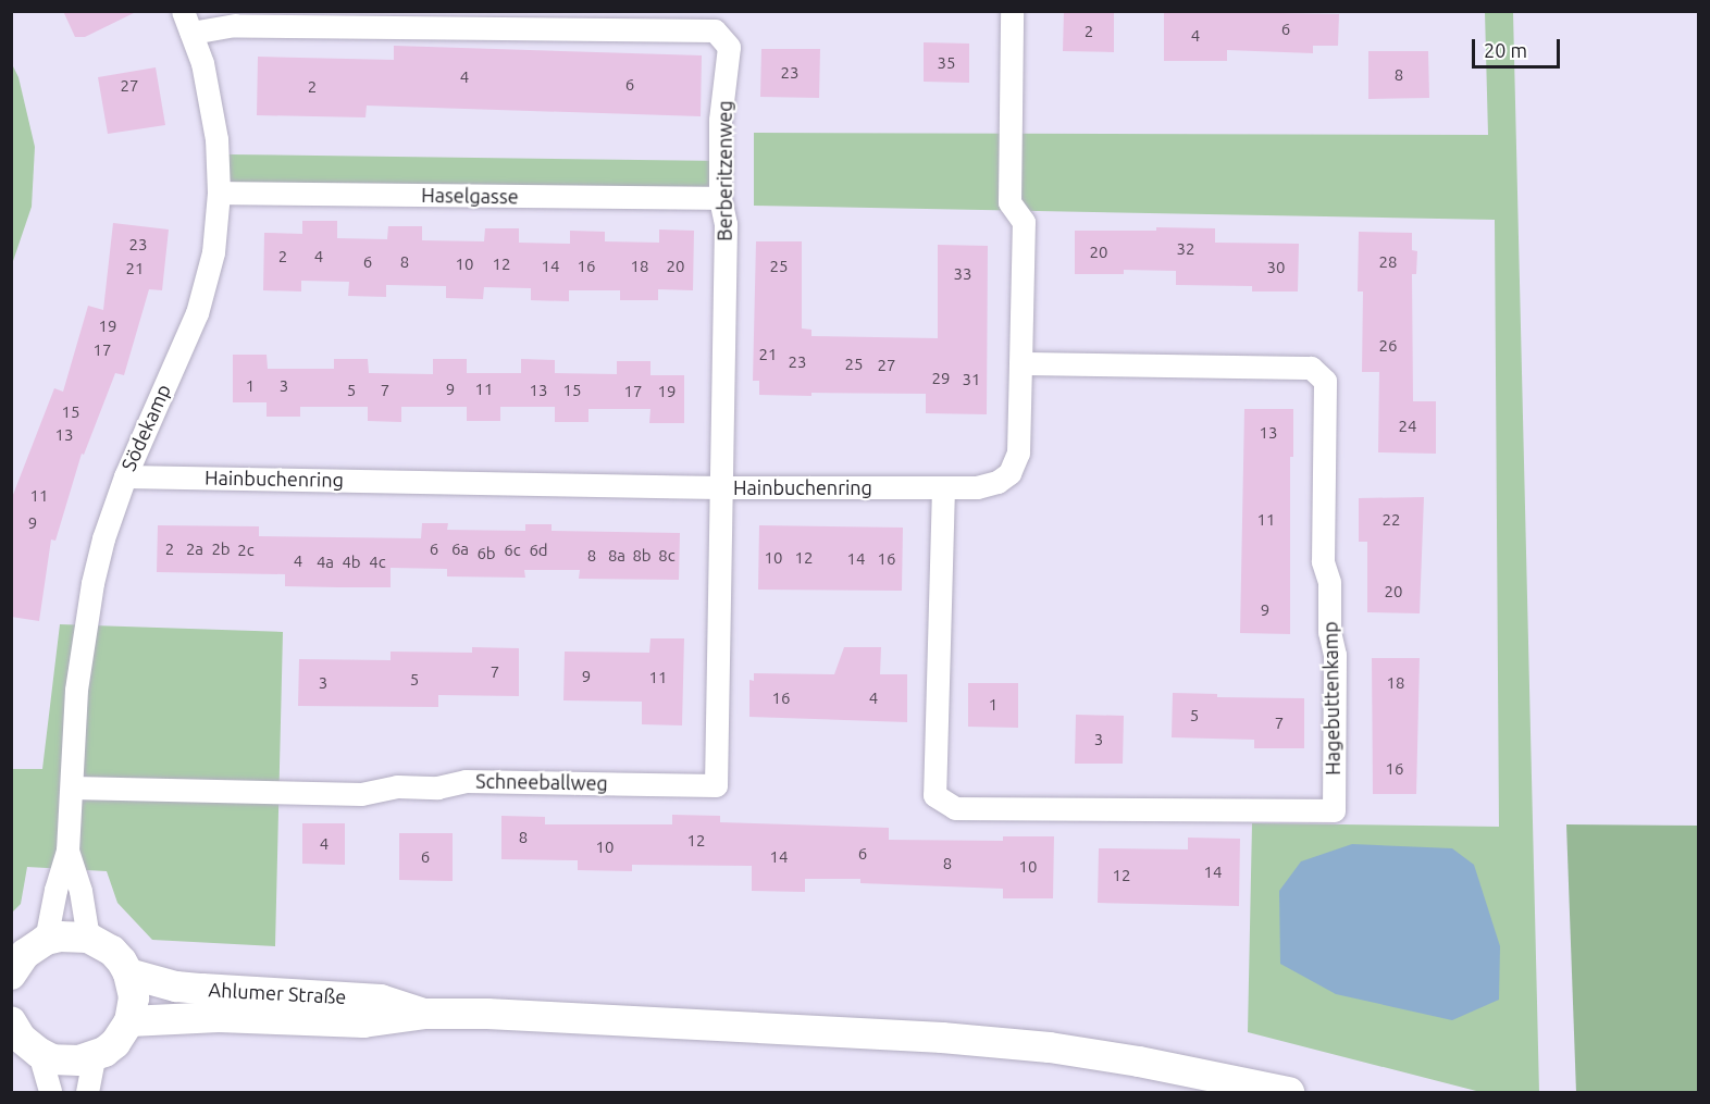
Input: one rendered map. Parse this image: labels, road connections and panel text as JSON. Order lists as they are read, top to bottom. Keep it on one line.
{"streets":{"main road":["Ahlumer Straße"],"street":["Berberitzenweg","Haselgasse","Södekamp","Hainbuchenring","Hagebuttenkamp","Schneeballweg"]},"crossings":[["Berberitzenweg","Haselgasse"],["Berberitzenweg","Södekamp"],["Berberitzenweg","Hainbuchenring"],["Berberitzenweg","Schneeballweg"],["Haselgasse","Södekamp"],["Södekamp","Hainbuchenring"],["Södekamp","Schneeballweg"],["Hainbuchenring","Hagebuttenkamp"],["Hainbuchenring","Schneeballweg"]],"house_numbers":["6","2","4","35","23","8","4","6","27","2","23","32","20","2","4","6","8","28","10","12","14","16","18","20","25","30","21","33","19","26","17","21","23","25","27","29","31","1","3","9","11","5","7","13","15","17","19","15","24","13","13","11","11","22","9","2","2a","2b","6","6a","2c","6c","6d","6b","8","8a","8b","8c","10","12","14","16","4","4a","4b","4c","20","9","7","9","11","5","3","18","16","4","1","5","7","3","16","8","12","4","10","6","6","14","8","10","14","12"],"scale_bar":"20 m"}
